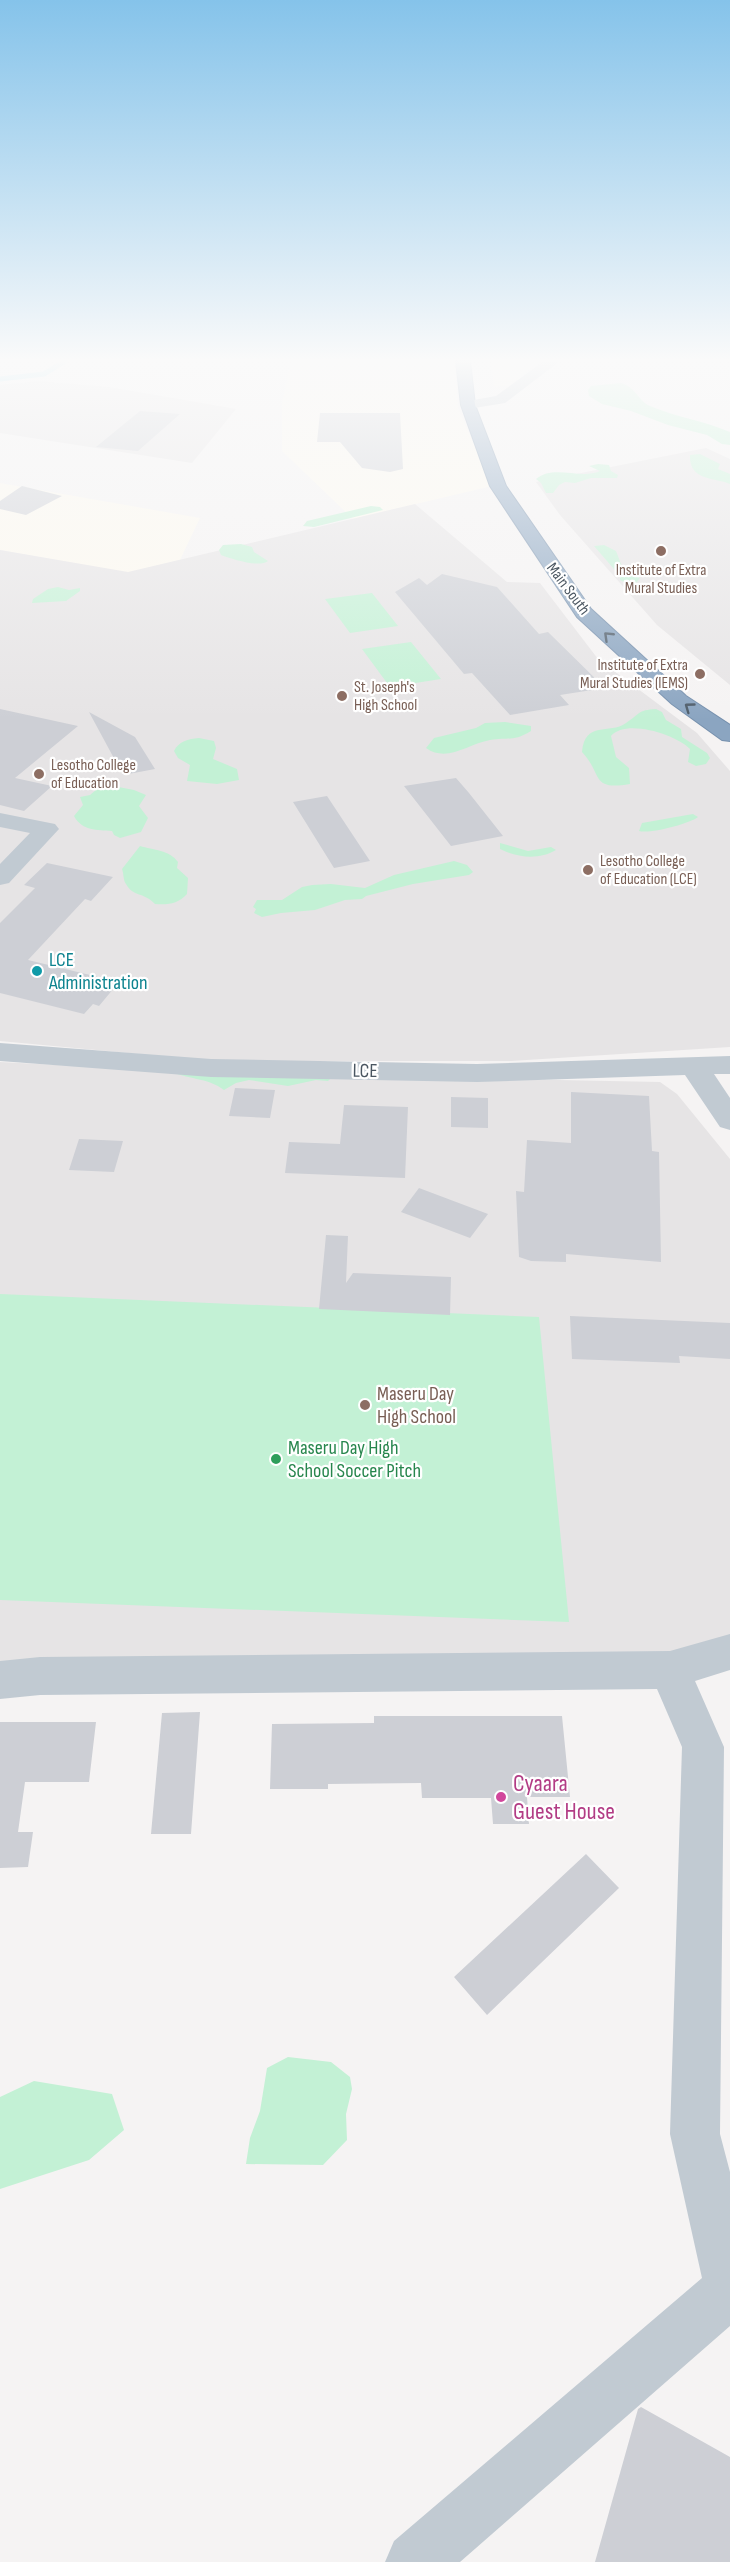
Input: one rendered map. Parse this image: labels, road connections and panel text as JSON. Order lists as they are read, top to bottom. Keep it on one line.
{"streets":{"highway":["Main South"],"street":["LCE"]},"one_way":["Main South"],"places":["Institute of Extra Mural Studies","Institute of Extra Mural Studies (IEMS)","St. Joseph's High School","Lesotho College of Education","Lesotho College of Education (LCE)","LCE Administration","Maseru Day High School","Maseru Day High School Soccer Pitch","Cyaara Guest House"]}
